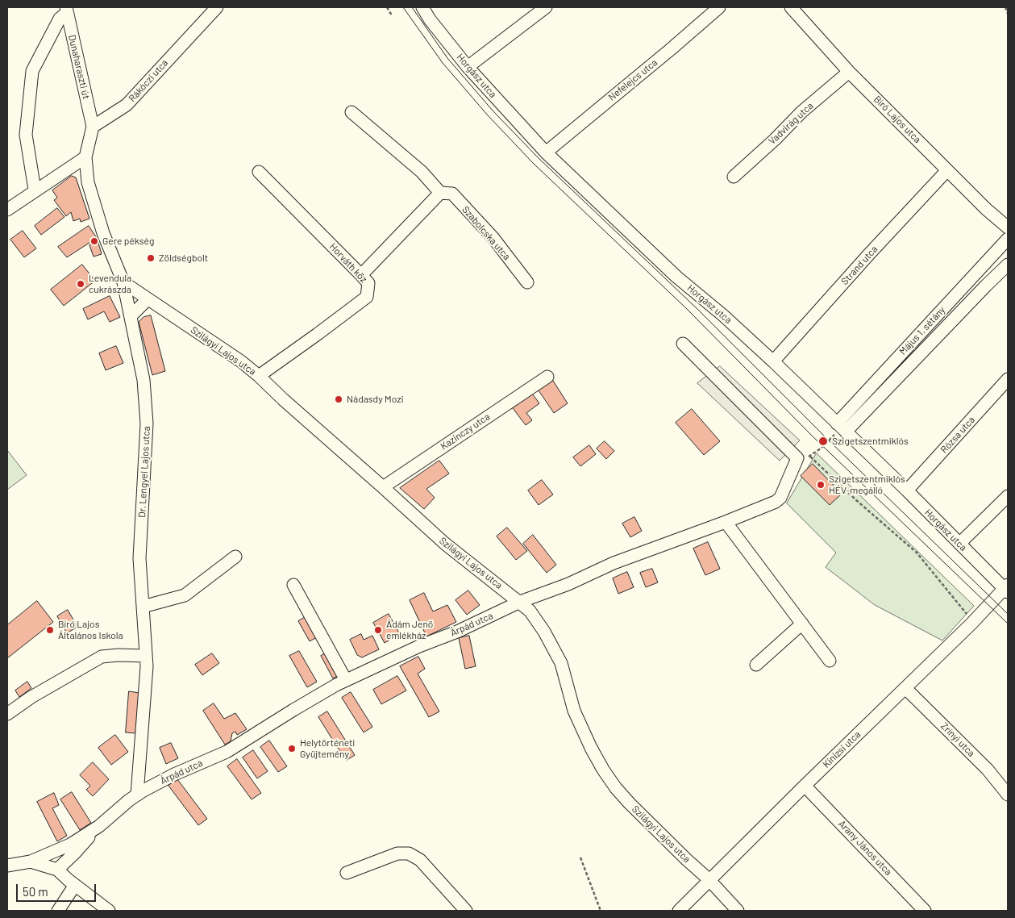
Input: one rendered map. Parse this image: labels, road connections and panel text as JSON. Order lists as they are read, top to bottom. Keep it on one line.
{"streets":{"street":["Dunaharaszti út","Horgász utca","Nefelejcs utca","Rákóczi utca","Bíró Lajos utca","Vadvirág utca","Szabolcska utca","Horváth köz","Strand utca","Május 1. sétány","Szilágyi Lajos utca","Kazinczy utca","Rózsa utca","Dr. Lengyel Lajos utca","Árpád utca","Zrínyi utca","Kinizsi utca","Arany János utca"]},"crossings":[["Dunaharaszti út","Rákóczi utca"],["Horgász utca","Nefelejcs utca"],["Horgász utca","Strand utca"],["Horgász utca","Május 1. sétány"],["Horgász utca","Rózsa utca"],["Horgász utca","Kinizsi utca"],["Bíró Lajos utca","Vadvirág utca"],["Bíró Lajos utca","Strand utca"],["Horváth köz","Szilágyi Lajos utca"],["Szilágyi Lajos utca","Kazinczy utca"],["Szilágyi Lajos utca","Dr. Lengyel Lajos utca"],["Szilágyi Lajos utca","Árpád utca"],["Szilágyi Lajos utca","Kinizsi utca"],["Dr. Lengyel Lajos utca","Árpád utca"],["Zrínyi utca","Kinizsi utca"],["Kinizsi utca","Arany János utca"]],"places":["Gere pékség","Zöldségbolt","Levendula cukrászda","Nádasdy Mozi","Szigetszentmiklós","Szigetszentmiklós HÉV-megálló","Bíró Lajos Általános Iskola","Ádám Jenő emlékház","Helytörténeti Gyűjtemény"],"scale_bar":"50 m"}
